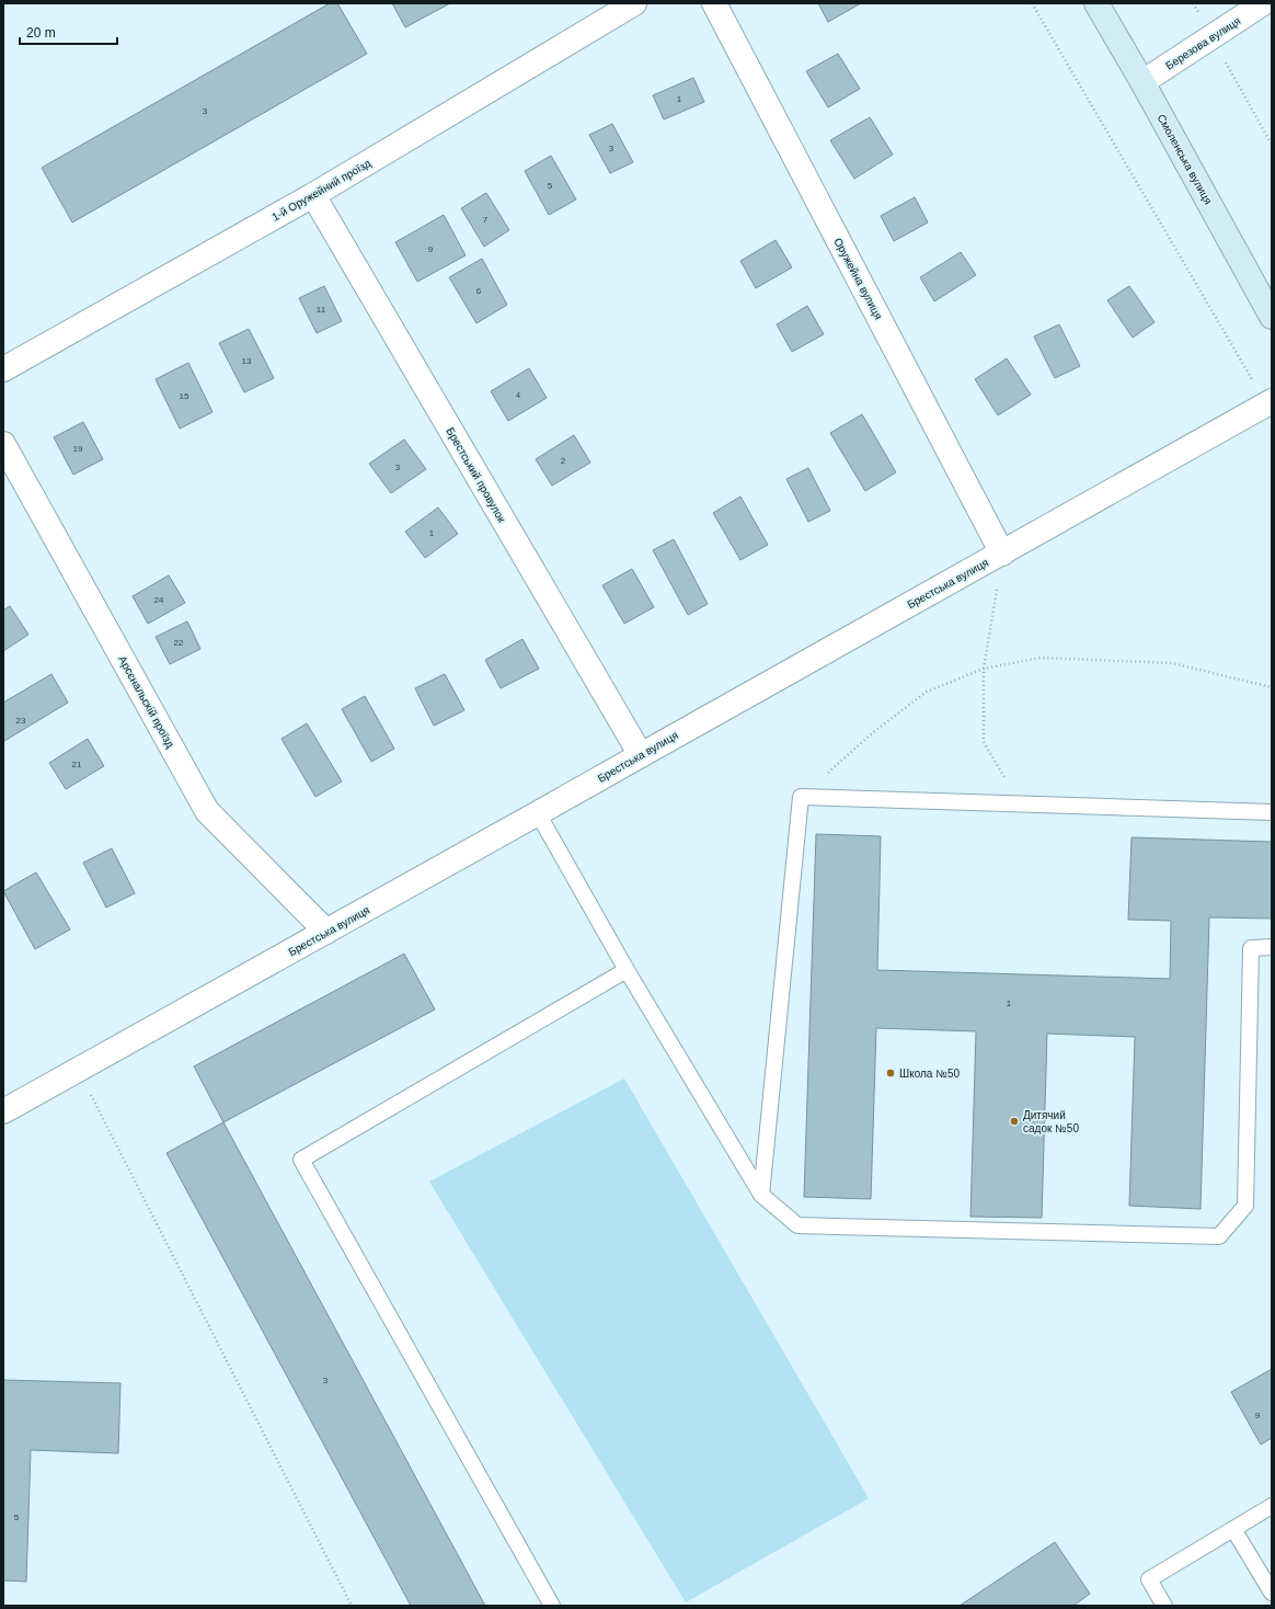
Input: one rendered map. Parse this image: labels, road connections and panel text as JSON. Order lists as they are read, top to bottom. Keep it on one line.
{"streets":{"street":["Березова вулиця","Смоленська вулиця","1-й Оружейний проїзд","Оружейна вулиця","Брестський провулок","Брестська вулиця","Арсєнальскій проїзд"]},"crossings":[["Березова вулиця","Смоленська вулиця"],["1-й Оружейний проїзд","Брестський провулок"],["Оружейна вулиця","Брестська вулиця"],["Брестський провулок","Брестська вулиця"],["Брестська вулиця","Арсєнальскій проїзд"]],"places":["Школа №50","Дитячий садок №50"],"house_numbers":["1","3","3","5","7","9","6","11","13","4","15","19","2","3","1","24","22","23","21","1","3","9","5"],"scale_bar":"20 m"}
